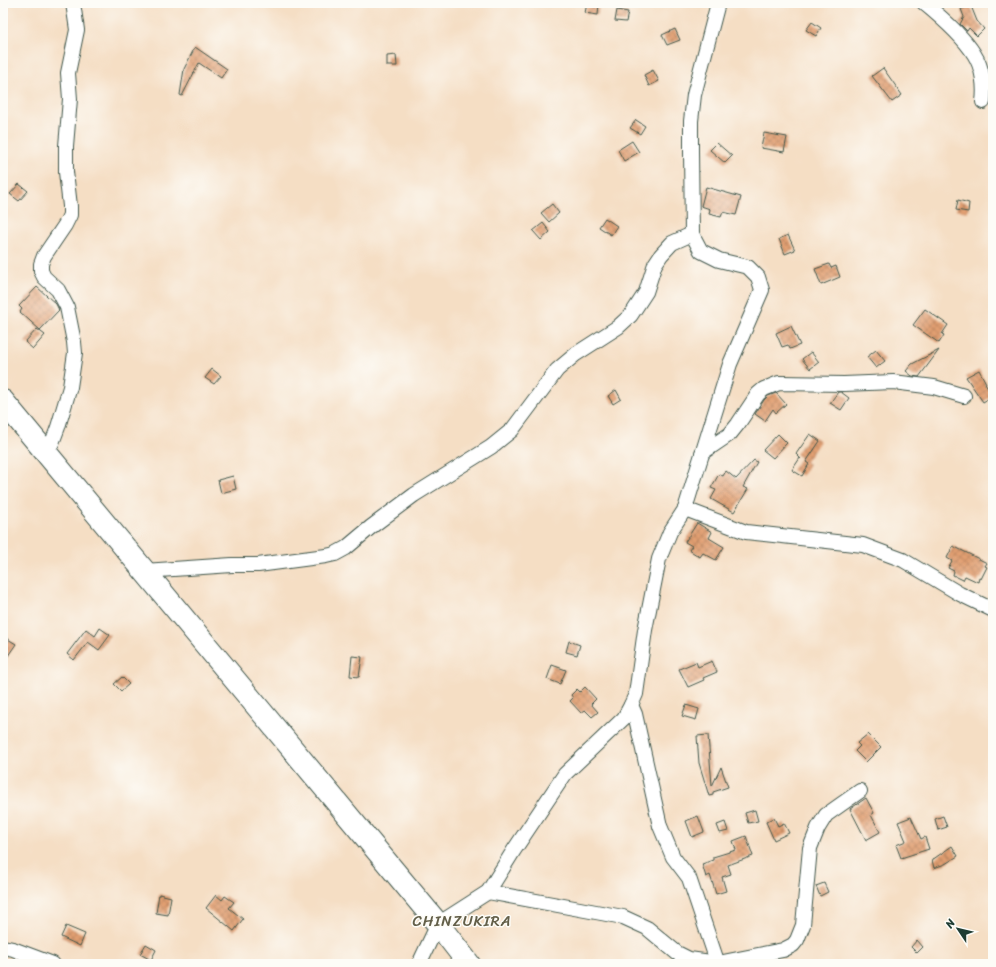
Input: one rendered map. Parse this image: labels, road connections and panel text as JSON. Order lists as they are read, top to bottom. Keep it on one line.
{"districts":["CHINZUKIRA"],"north":"top left"}
